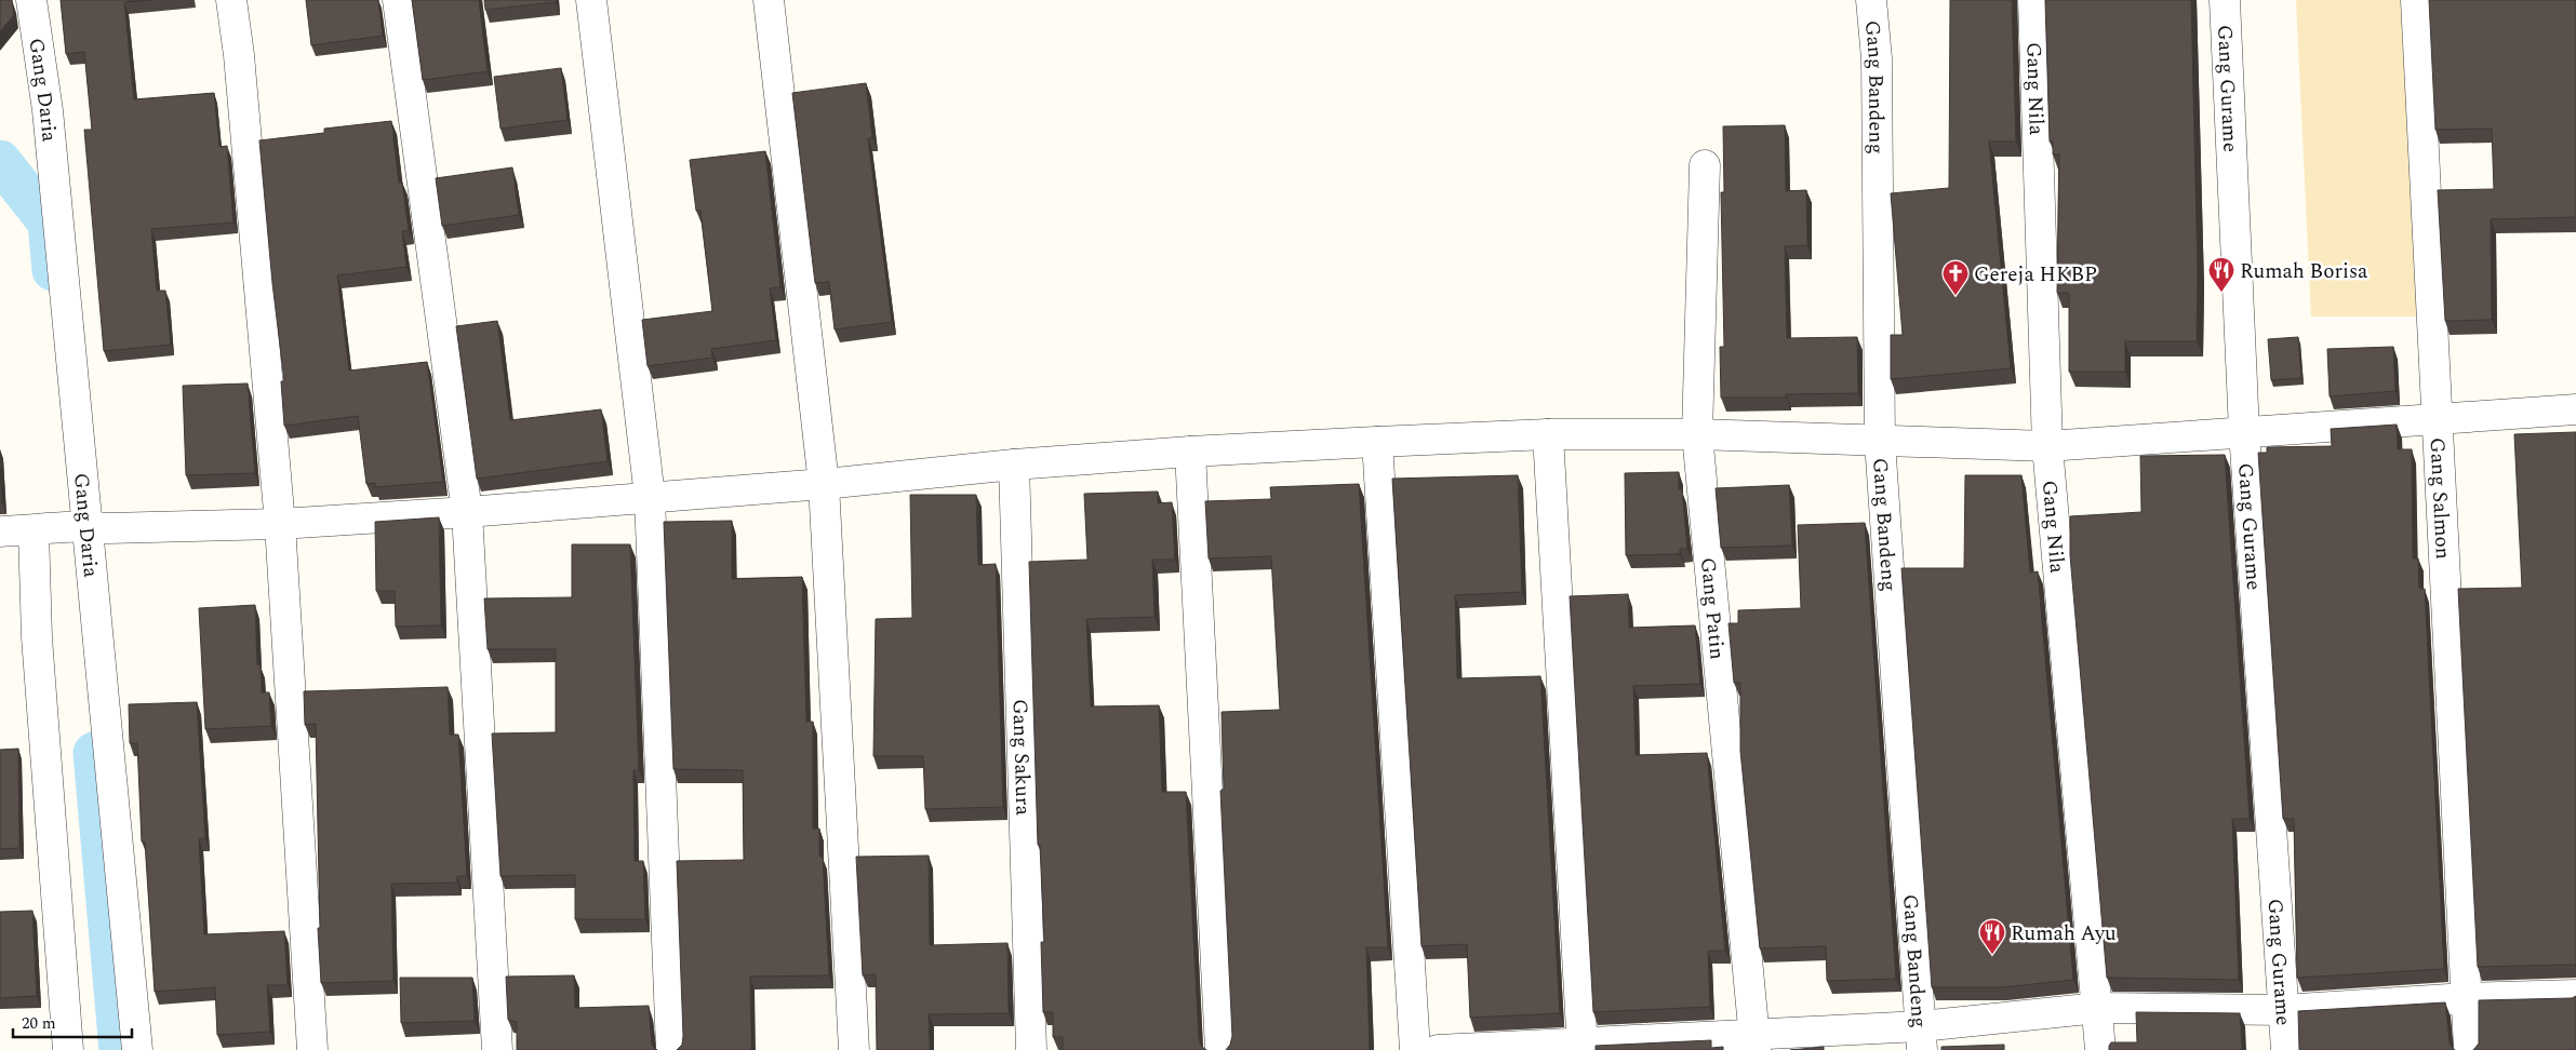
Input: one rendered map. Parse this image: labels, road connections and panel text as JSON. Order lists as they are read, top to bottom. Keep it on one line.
{"streets":{"street":["Gang Bandeng","Gang Nila","Gang Gurame","Gang Daria","Gang Salmon","Gang Patin","Gang Sakura"]},"places":{"restaurant":["Rumah Borisa","Rumah Ayu"],"church":["Gereja HKBP"]},"scale_bar":"20 m"}
